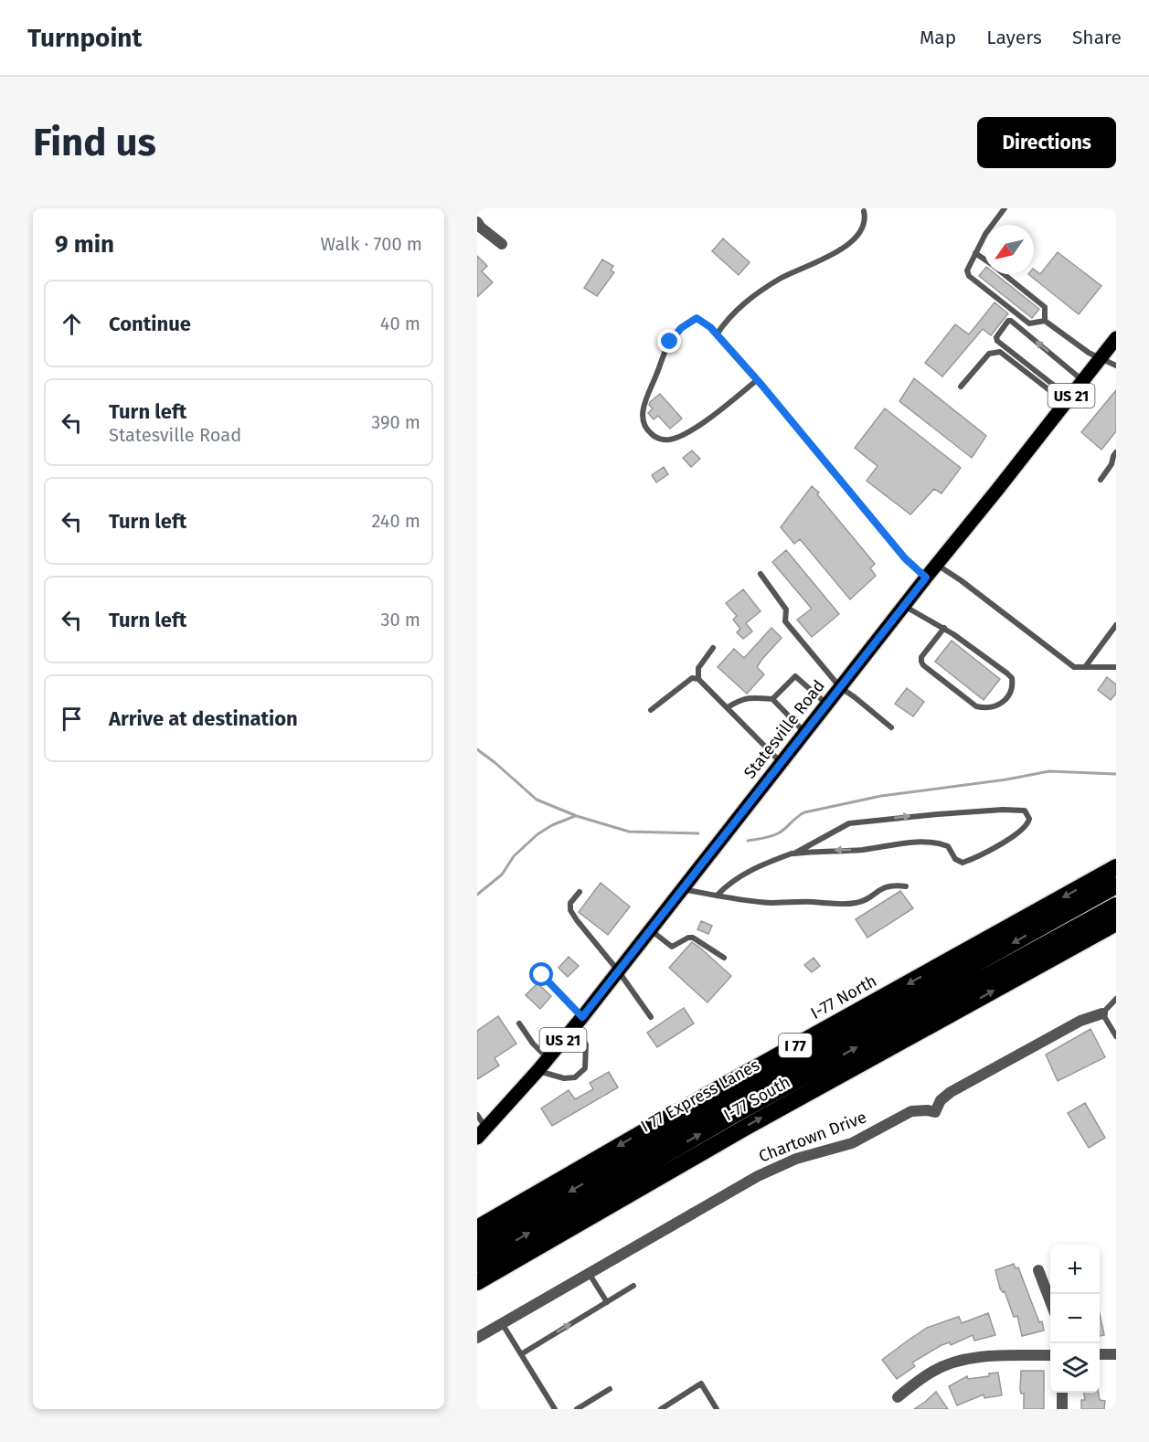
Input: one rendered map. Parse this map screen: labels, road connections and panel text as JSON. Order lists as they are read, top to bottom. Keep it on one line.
{"streets":{"highway":["I-77 North","I 77","I 77 Express Lanes","I-77 South"],"main road":["US 21","Statesville Road"],"street":["Chartown Drive"]},"one_way":["I-77 North","I-77 South"],"north":"bottom left","page":{"header":"Turnpoint","nav":["Map","Layers","Share"],"buttons":"Directions","title":"Find us","heading":["9 min","Walk · 700 m"],"list":[["Continue","40 m"],["Turn left","Statesville Road","390 m"],["Turn left","240 m"],["Turn left","30 m"],"Arrive at destination"],"map_buttons":["+","−"]}}
